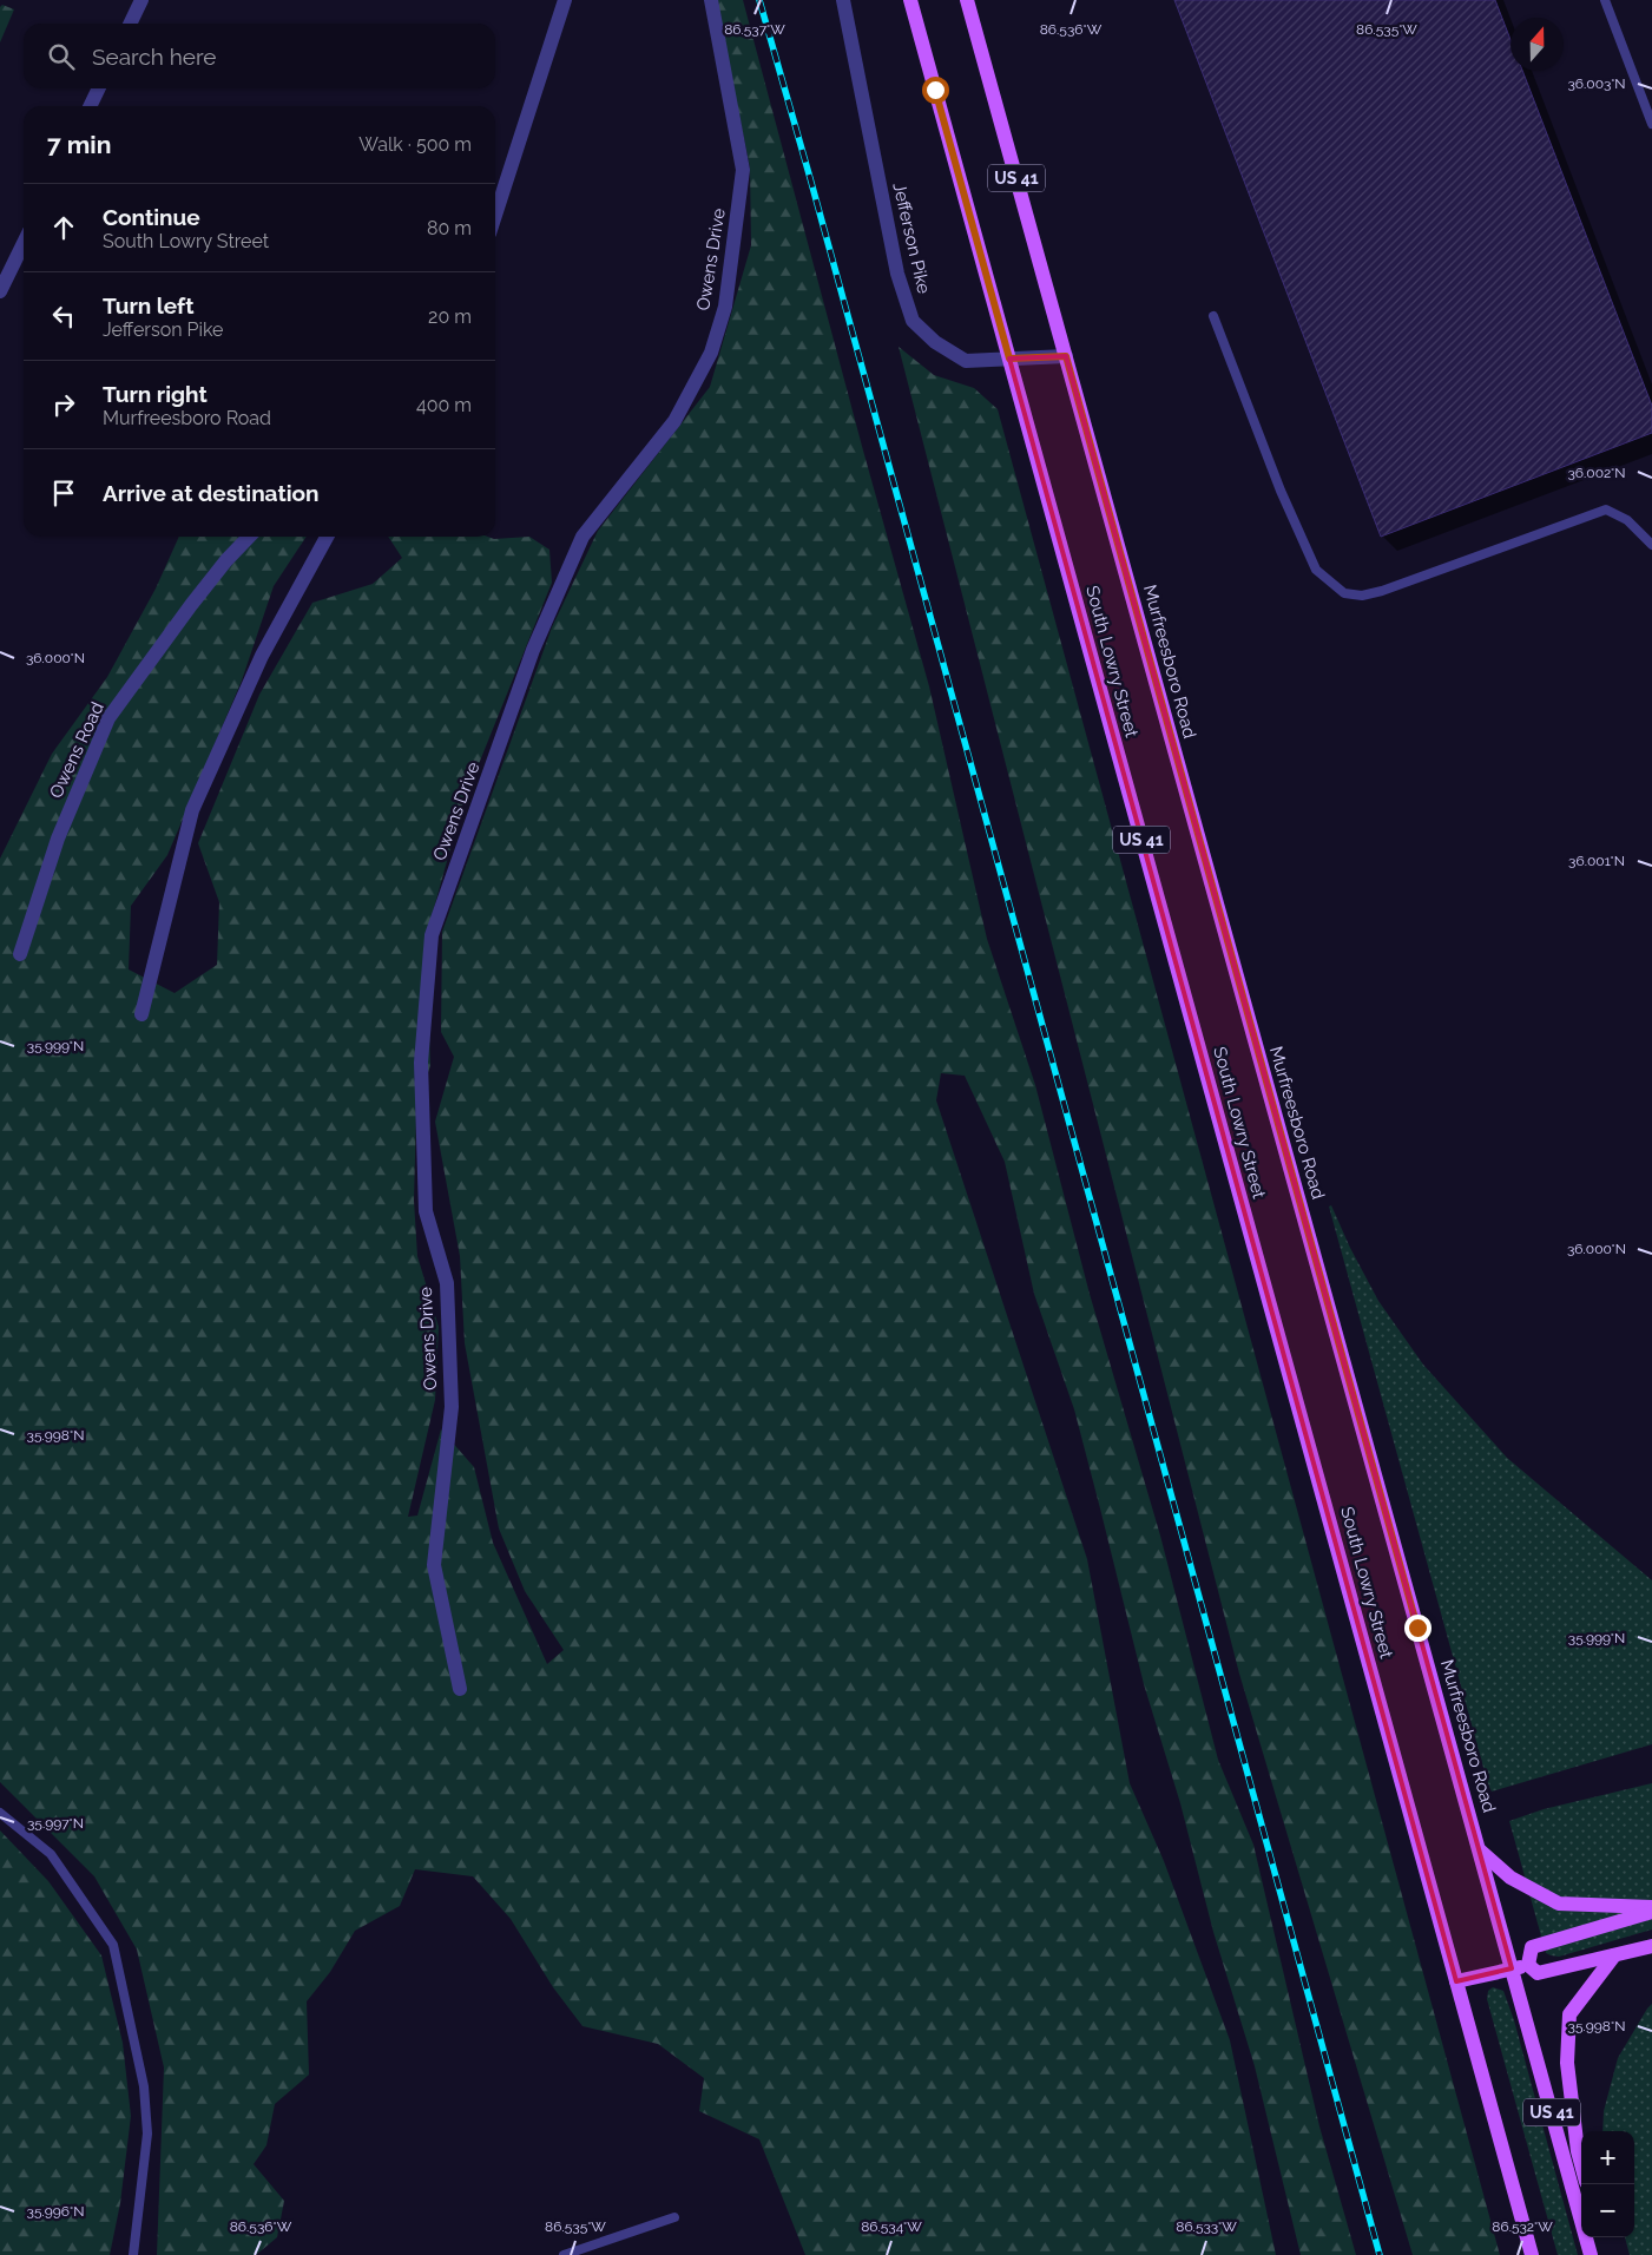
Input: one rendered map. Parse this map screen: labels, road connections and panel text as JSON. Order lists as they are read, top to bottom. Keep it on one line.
{"streets":{"main road":["US 41","South Lowry Street","Murfreesboro Road"],"street":["Jefferson Pike","Owens Drive","Owens Road"]},"crossings":[["Jefferson Pike","South Lowry Street"],["Jefferson Pike","Murfreesboro Road"]],"north":"top","page":{"search":"Search here","heading":["7 min","Walk · 500 m"],"list":[["Continue","South Lowry Street","80 m"],["Turn left","Jefferson Pike","20 m"],["Turn right","Murfreesboro Road","400 m"],"Arrive at destination"],"map_buttons":["+","−"]},"coordinates":["86.536°W","86.535°W","86.537°W","36.003°N","36.002°N","36.000°N","36.001°N","35.999°N","35.998°N","35.997°N","35.996°N","86.534°W","86.533°W","86.532°W"]}
